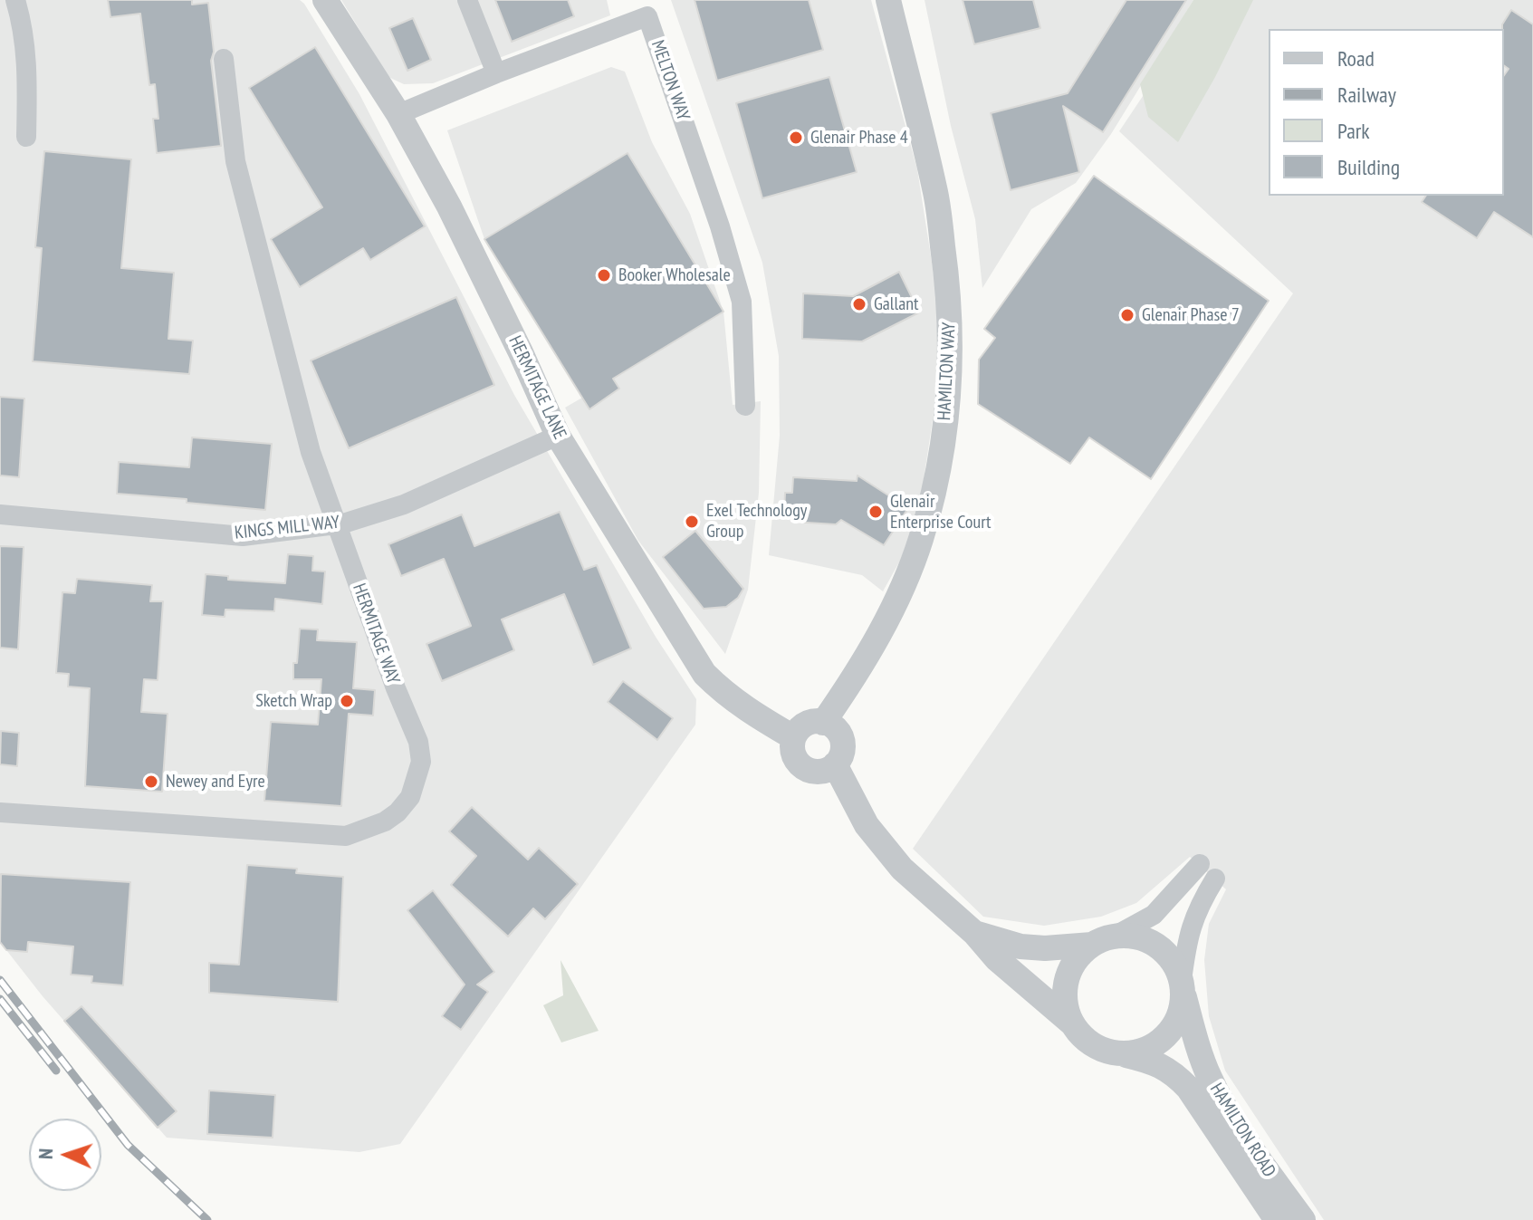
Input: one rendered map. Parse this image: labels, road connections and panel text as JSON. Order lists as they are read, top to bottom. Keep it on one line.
{"streets":{"street":["MELTON WAY","HAMILTON WAY","HERMITAGE LANE","KINGS MILL WAY","HERMITAGE WAY","HAMILTON ROAD"]},"crossings":[["MELTON WAY","HERMITAGE LANE"],["HAMILTON WAY","HERMITAGE LANE"],["HAMILTON WAY","HAMILTON ROAD"],["HERMITAGE LANE","KINGS MILL WAY"],["HERMITAGE LANE","HAMILTON ROAD"],["KINGS MILL WAY","HERMITAGE WAY"]],"places":["Glenair Phase 4","Booker Wholesale","Gallant","Glenair Phase 7","Glenair Enterprise Court","Exel Technology Group","Sketch Wrap","Newey and Eyre"],"legend":["Road","Railway","Park","Building"],"north":"left"}
